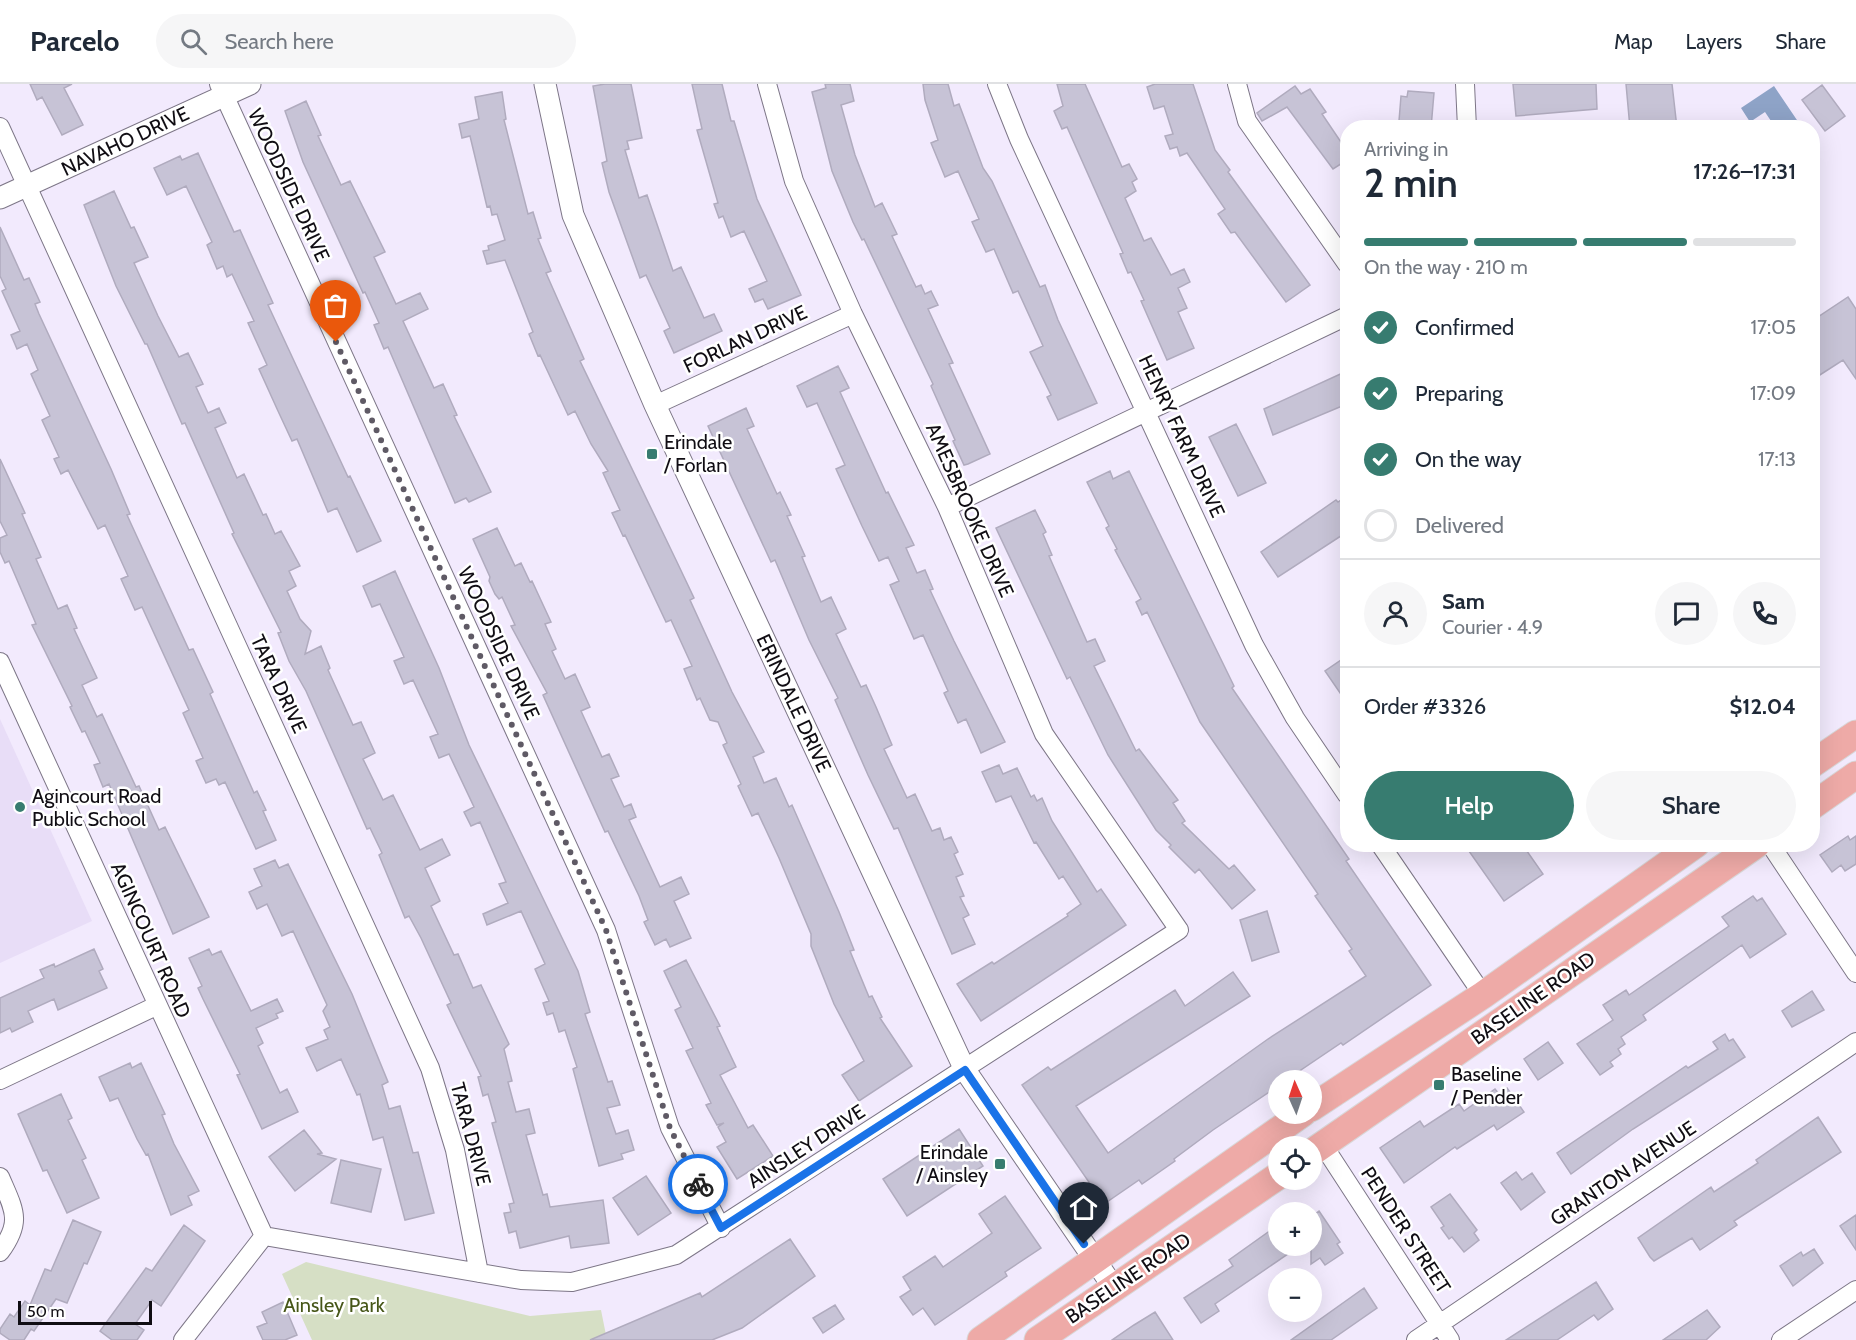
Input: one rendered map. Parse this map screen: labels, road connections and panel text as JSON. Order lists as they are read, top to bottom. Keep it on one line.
{"streets":{"main road":["BASELINE ROAD"],"street":["NAVAHO DRIVE","WOODSIDE DRIVE","FORLAN DRIVE","HENRY FARM DRIVE","AMESBROOKE DRIVE","TARA DRIVE","ERINDALE DRIVE","AGINCOURT ROAD","AINSLEY DRIVE","GRANTON AVENUE","PENDER STREET"]},"crossings":[["NAVAHO DRIVE","WOODSIDE DRIVE"],["NAVAHO DRIVE","TARA DRIVE"],["WOODSIDE DRIVE","AINSLEY DRIVE"],["FORLAN DRIVE","AMESBROOKE DRIVE"],["FORLAN DRIVE","ERINDALE DRIVE"],["AMESBROOKE DRIVE","AINSLEY DRIVE"],["TARA DRIVE","AINSLEY DRIVE"],["ERINDALE DRIVE","BASELINE ROAD"],["ERINDALE DRIVE","AINSLEY DRIVE"],["AGINCOURT ROAD","AINSLEY DRIVE"],["GRANTON AVENUE","PENDER STREET"]],"parks":["Ainsley Park"],"places":{"transit":["Erindale / Forlan","Baseline / Pender","Erindale / Ainsley"],"other":["Agincourt Road Public School"]},"scale_bar":"50 m","north":"top","page":{"header":"Parcelo","search":"Search here","nav":["Map","Layers","Share"],"heading":["2 min","Arriving in","17:26–17:31"],"panel":["Sam","Courier · 4.9","Order #3326","$12.04"],"bar":"On the way · 210 m","list":[["Confirmed","17:05"],["Preparing","17:09"],["On the way","17:13"],"Delivered"],"buttons":["Help","Share"],"map_buttons":["+","−"],"scale":"50 m"}}
